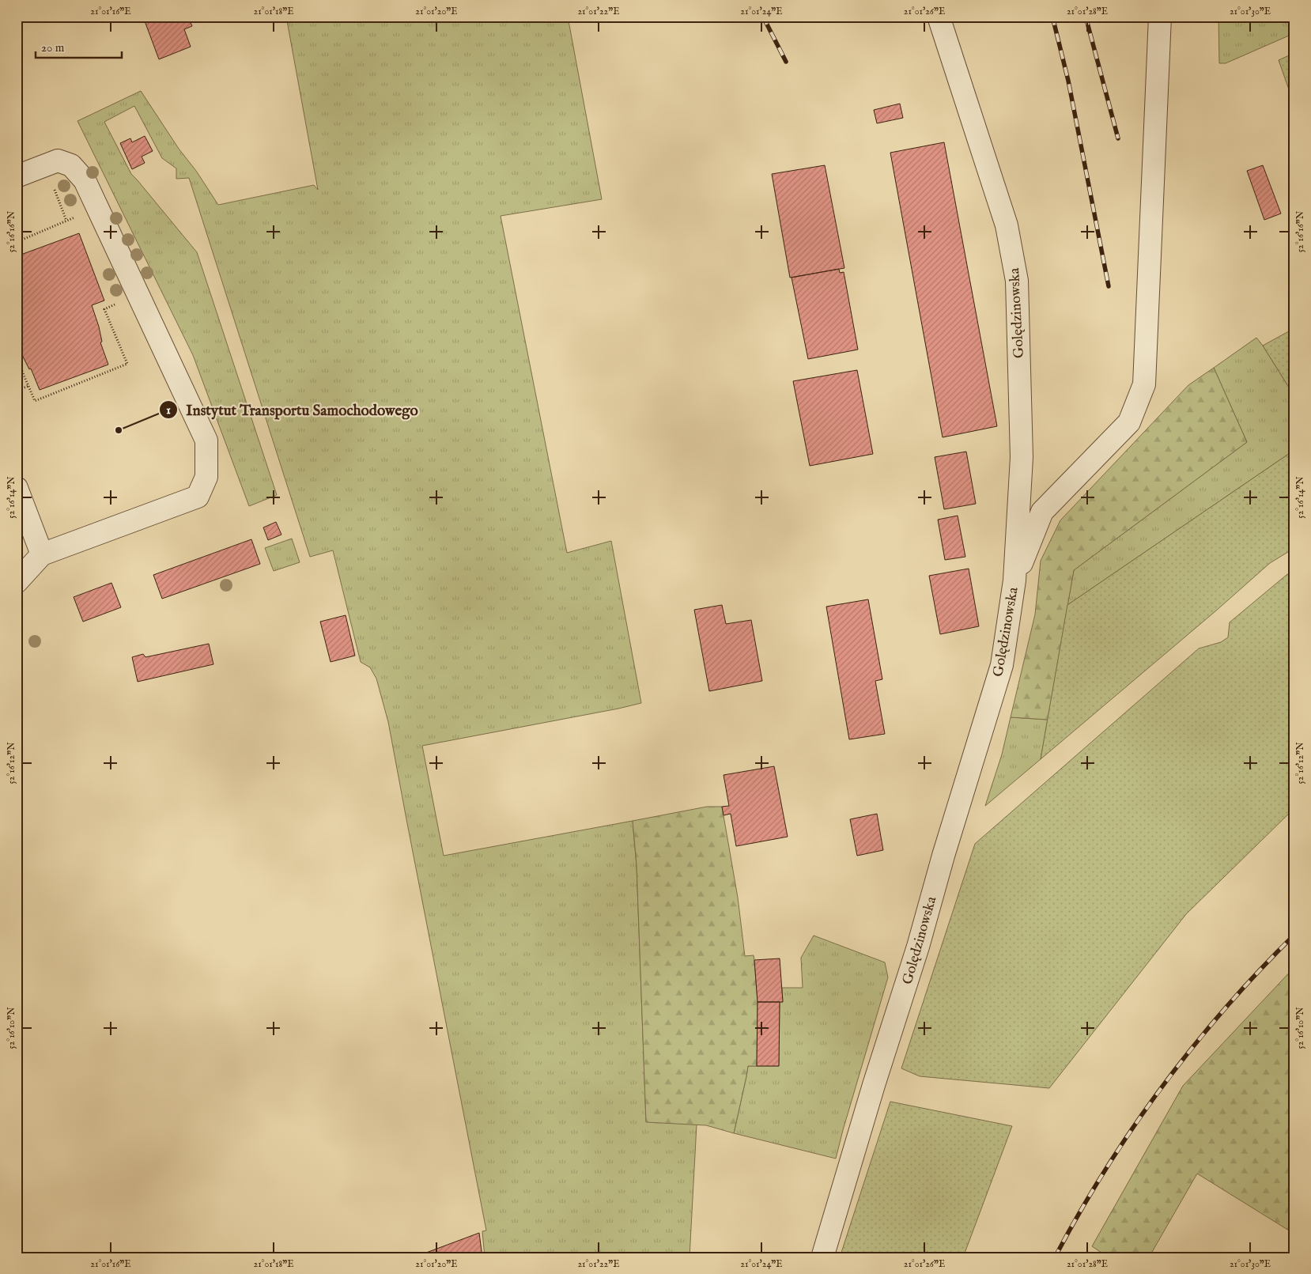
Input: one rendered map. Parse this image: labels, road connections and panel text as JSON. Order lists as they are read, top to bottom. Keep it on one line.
{"streets":{"lane":["Golędzinowska"]},"places":["Instytut Transportu Samochodowego"],"scale_bar":"20 m","coordinates":["21°01'16\"E","21°01'18\"E","21°01'20\"E","21°01'22\"E","21°01'24\"E","21°01'26\"E","21°01'28\"E","21°01'30\"E","52°16'16\"N","52°16'14\"N","52°16'12\"N","52°16'10\"N"]}
